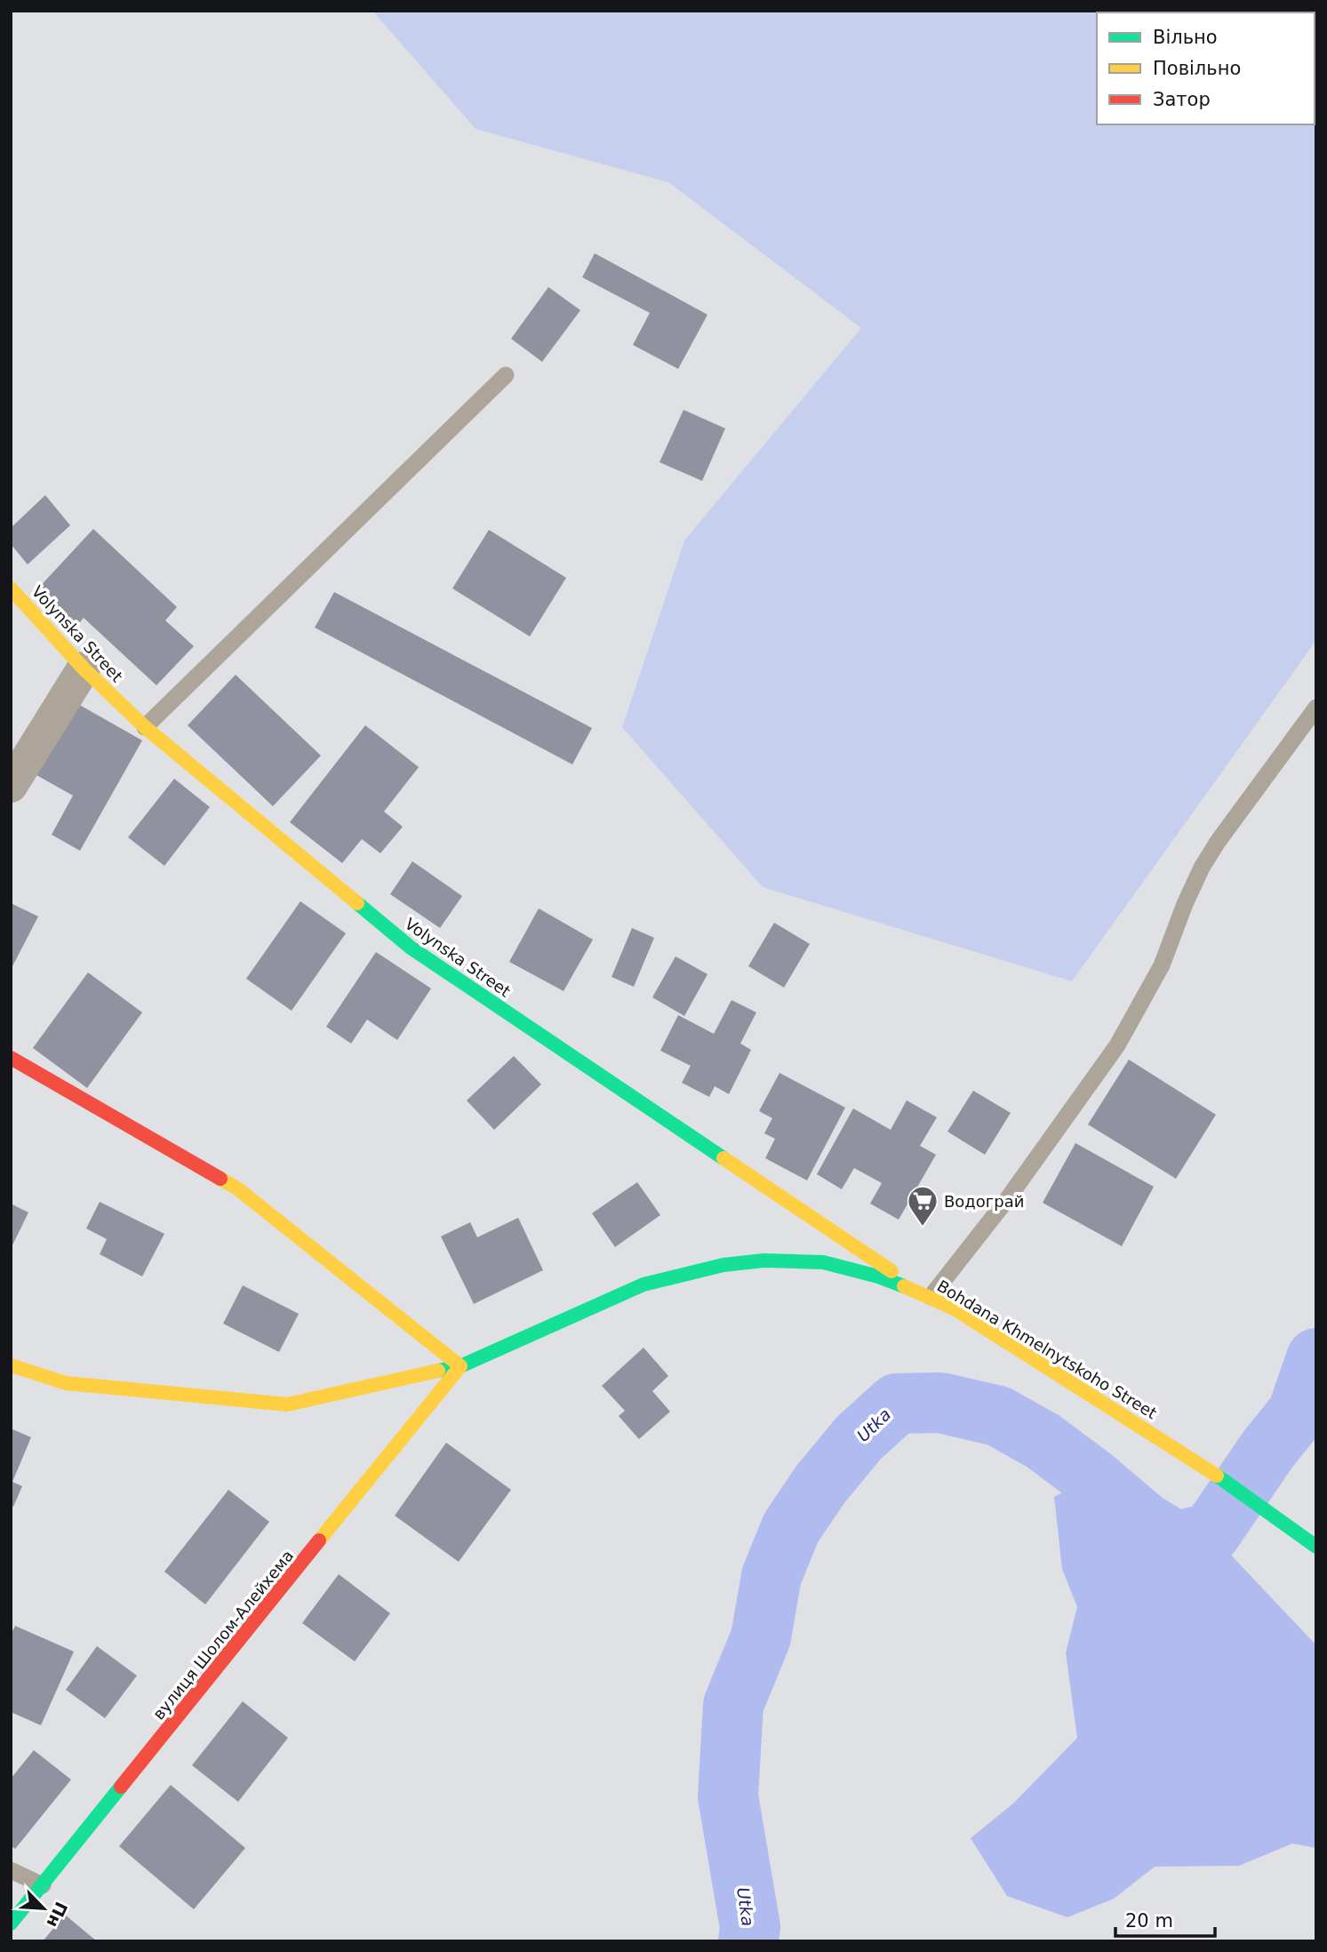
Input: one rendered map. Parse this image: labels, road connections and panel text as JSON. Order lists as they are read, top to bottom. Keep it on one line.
{"streets":{"street":["Volynska Street","Bohdana Khmelnytskoho Street","вулиця Шолом-Алейхема"]},"crossings":[["Volynska Street","Bohdana Khmelnytskoho Street"],["Bohdana Khmelnytskoho Street","вулиця Шолом-Алейхема"]],"water":["Utka"],"places":{"supermarket":["Водограй"]},"legend":["Вільно","Повільно","Затор"],"scale_bar":"20 m","north":"bottom right"}
